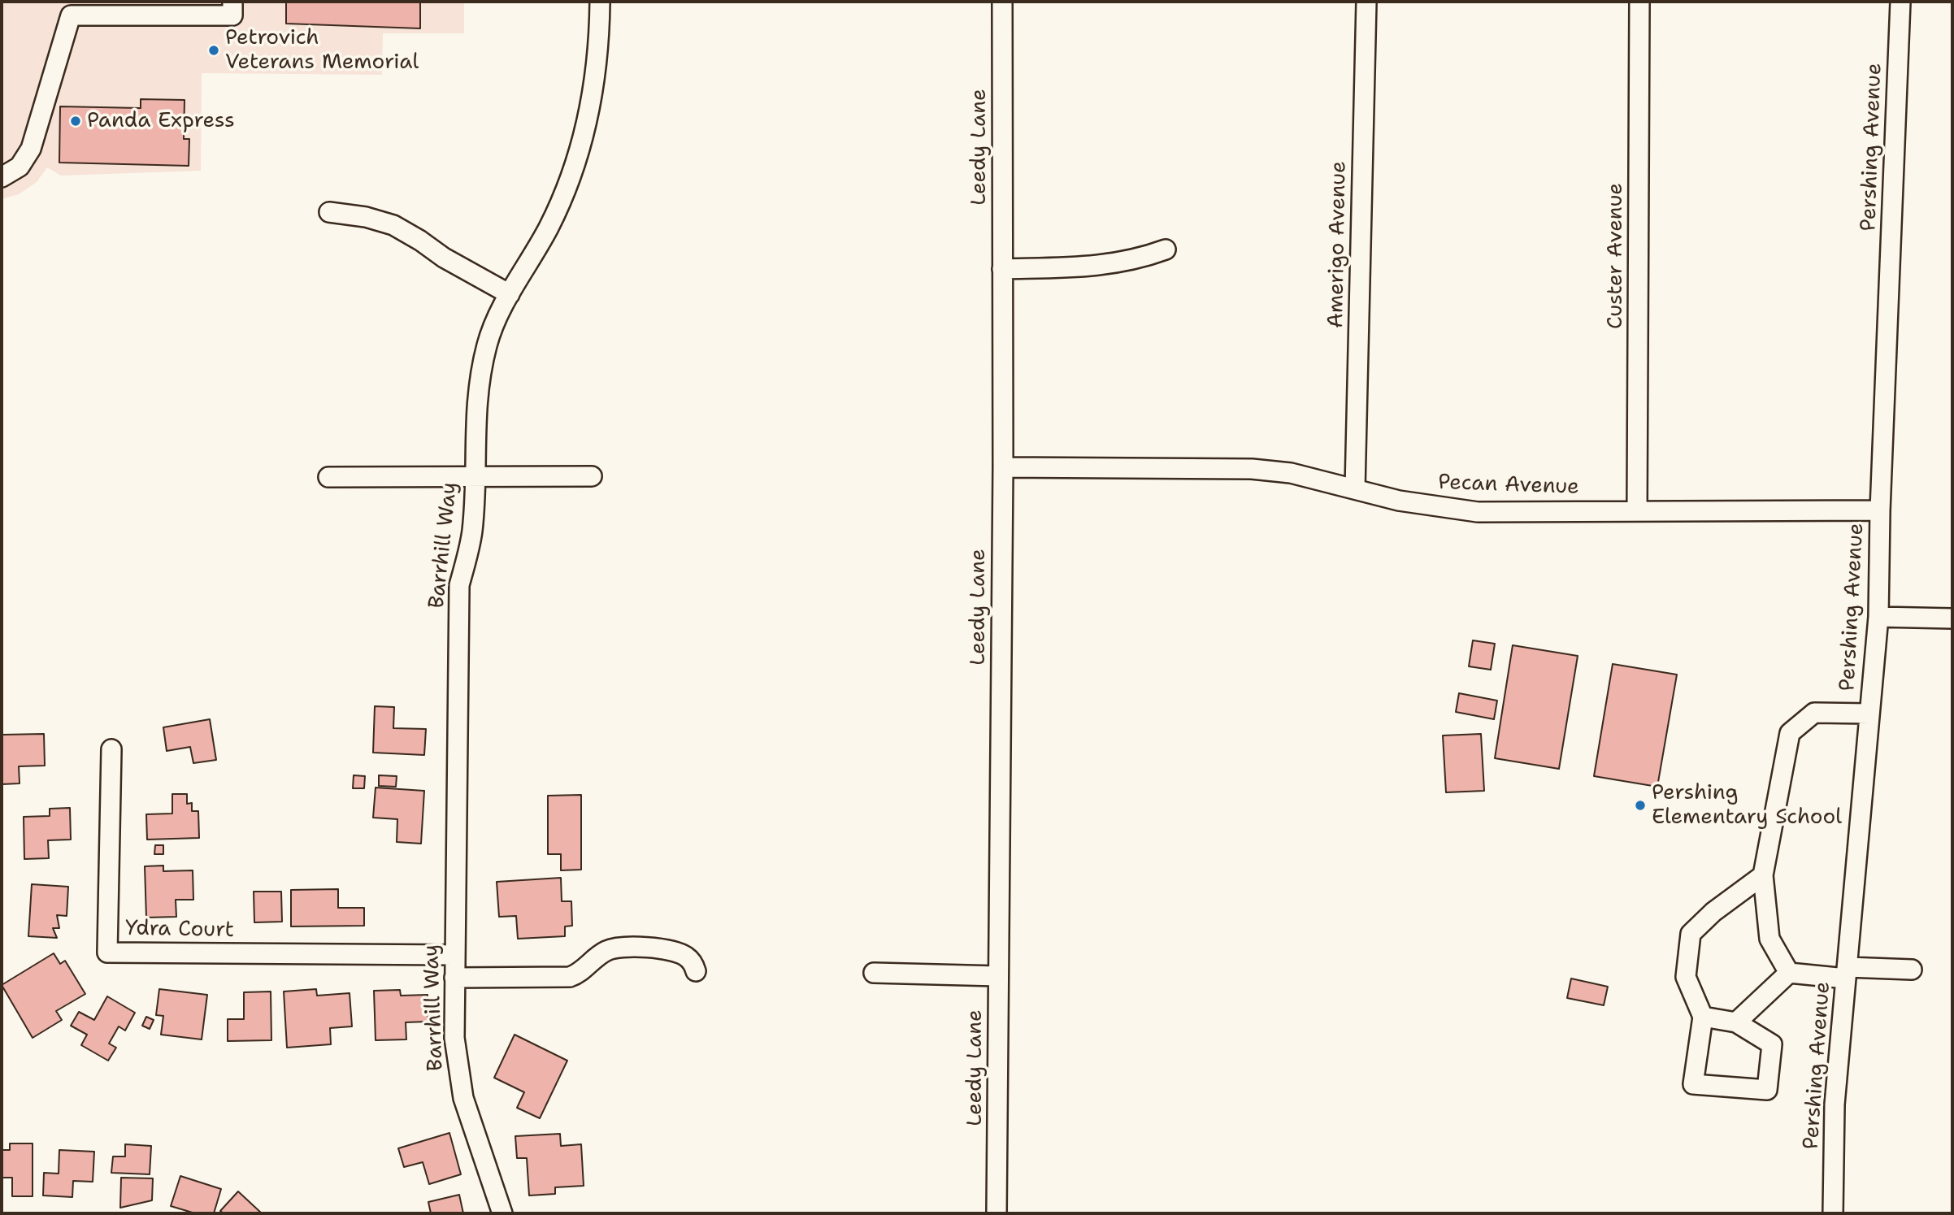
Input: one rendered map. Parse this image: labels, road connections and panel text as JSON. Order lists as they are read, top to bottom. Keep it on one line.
{"streets":{"street":["Leedy Lane","Pershing Avenue","Amerigo Avenue","Custer Avenue","Pecan Avenue","Barrhill Way","Ydra Court"]},"crossings":[["Leedy Lane","Pecan Avenue"],["Pershing Avenue","Pecan Avenue"],["Amerigo Avenue","Pecan Avenue"],["Custer Avenue","Pecan Avenue"],["Barrhill Way","Ydra Court"]],"places":["Petrovich Veterans Memorial","Panda Express","Pershing Elementary School"]}
